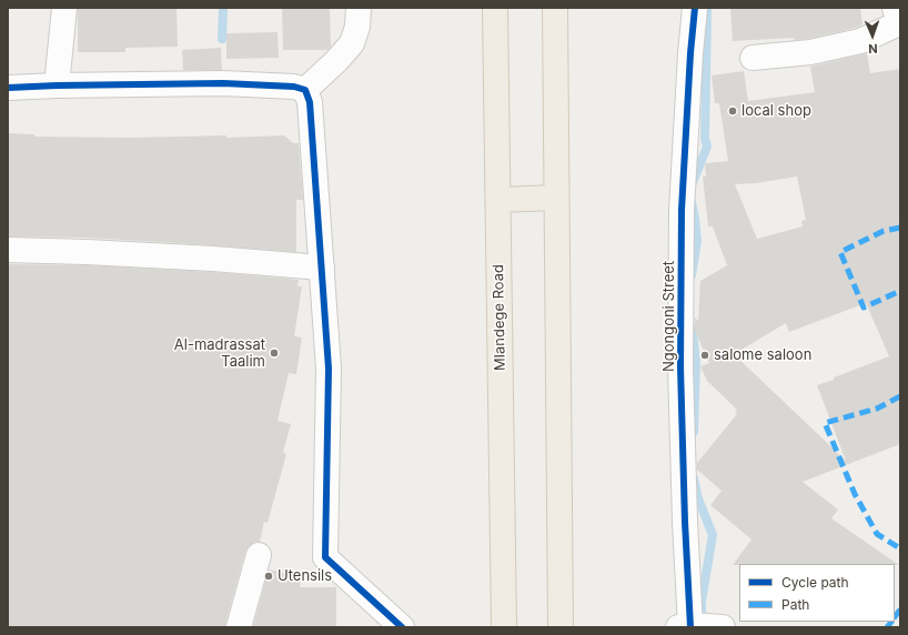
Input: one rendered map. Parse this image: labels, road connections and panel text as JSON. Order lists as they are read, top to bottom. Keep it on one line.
{"streets":{"main road":["Mlandege Road"],"street":["Ngongoni Street"]},"places":["local shop","Al-madrassat Taalim","salome saloon","Utensils"],"legend":["Cycle path","Path"],"north":"bottom"}
